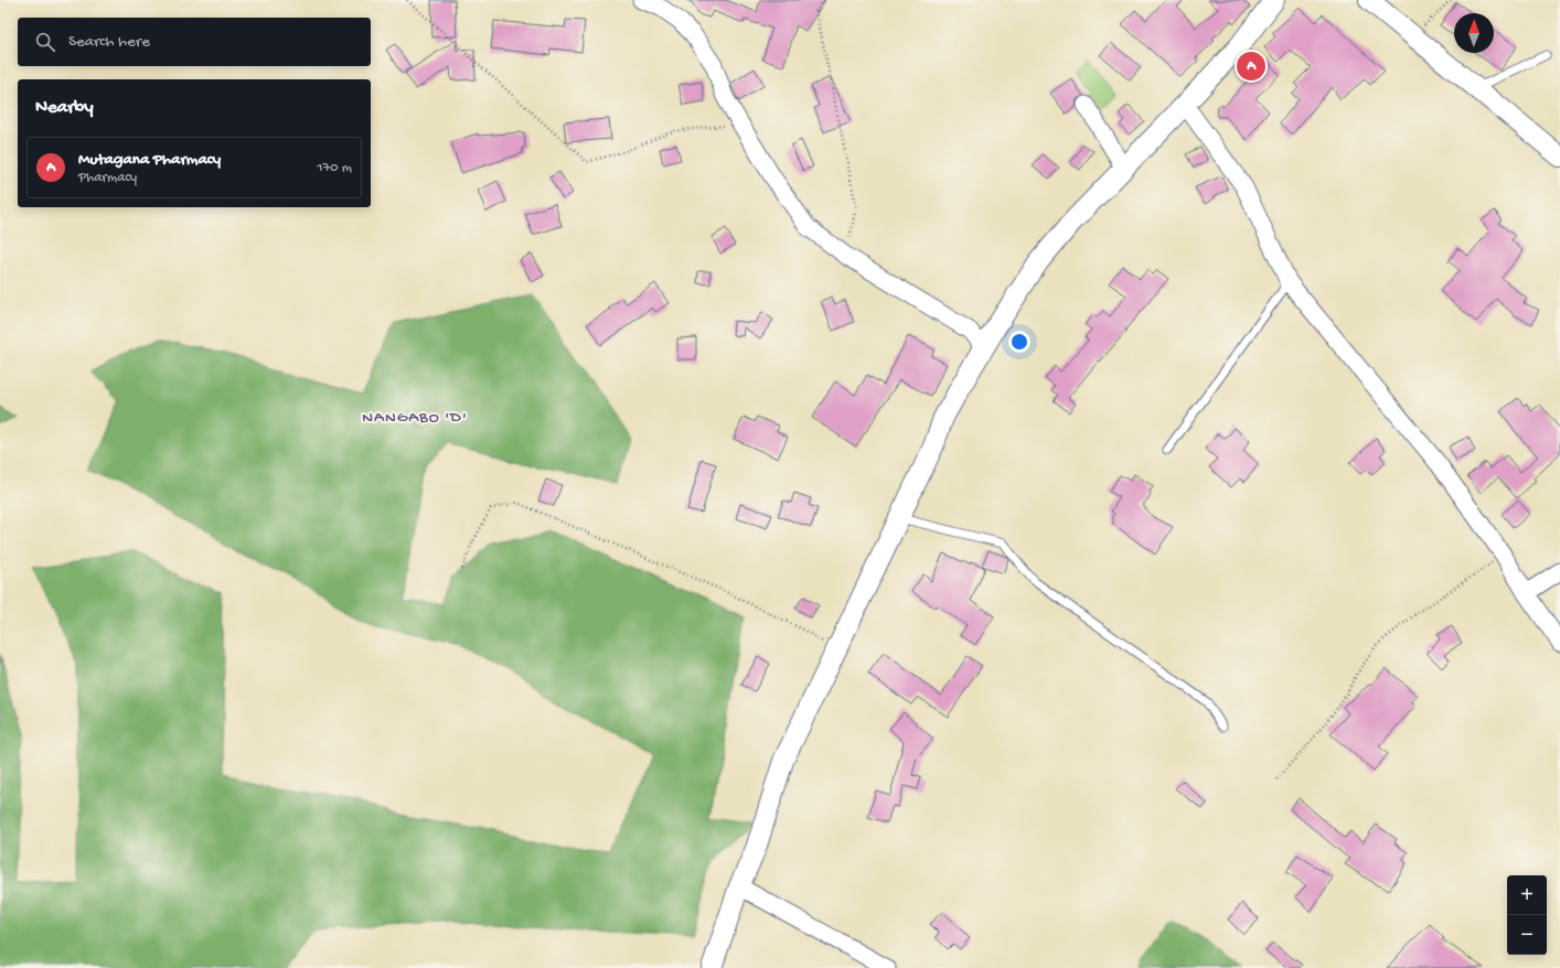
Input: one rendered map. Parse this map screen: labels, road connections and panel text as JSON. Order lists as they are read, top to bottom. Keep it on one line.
{"districts":["NANGABO 'D'"],"north":"top","page":{"search":"Search here","pins":"A","heading":"Nearby","list":[{"mark":"A","name":"Mutagana Pharmacy","note":"Pharmacy","value":"170 m"}],"map_buttons":["+","−"]}}
